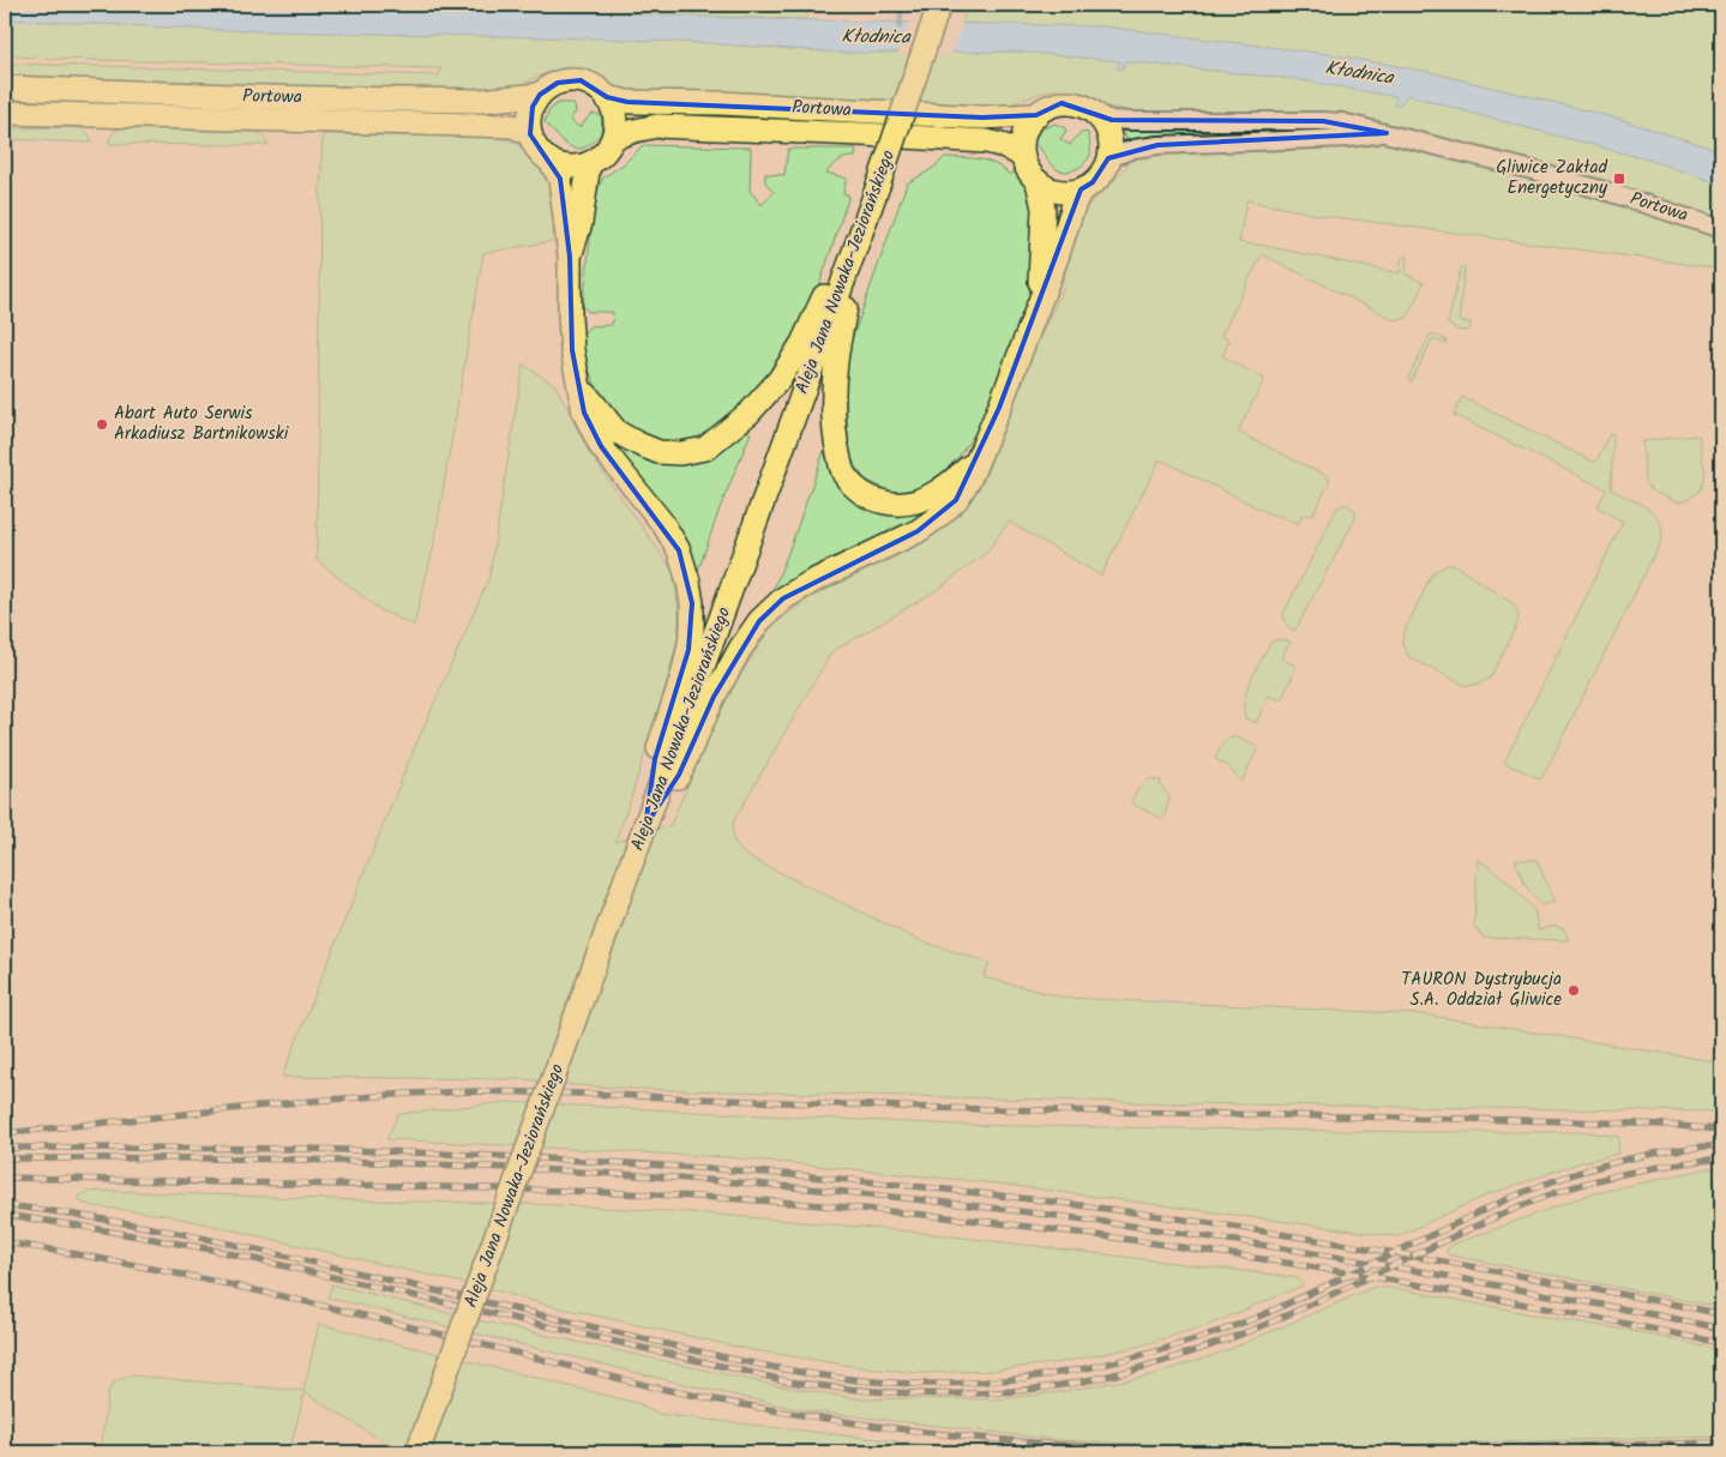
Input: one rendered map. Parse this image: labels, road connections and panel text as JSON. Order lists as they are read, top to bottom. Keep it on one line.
{"streets":{"main road":["Portowa","Aleja Jana Nowaka-Jeziorańskiego"]},"water":["Kłodnica"],"places":{"transit":["Gliwice Zakład Energetyczny"],"other":["Abart Auto Serwis Arkadiusz Bartnikowski","TAURON Dystrybucja S.A. Oddział Gliwice"]}}
